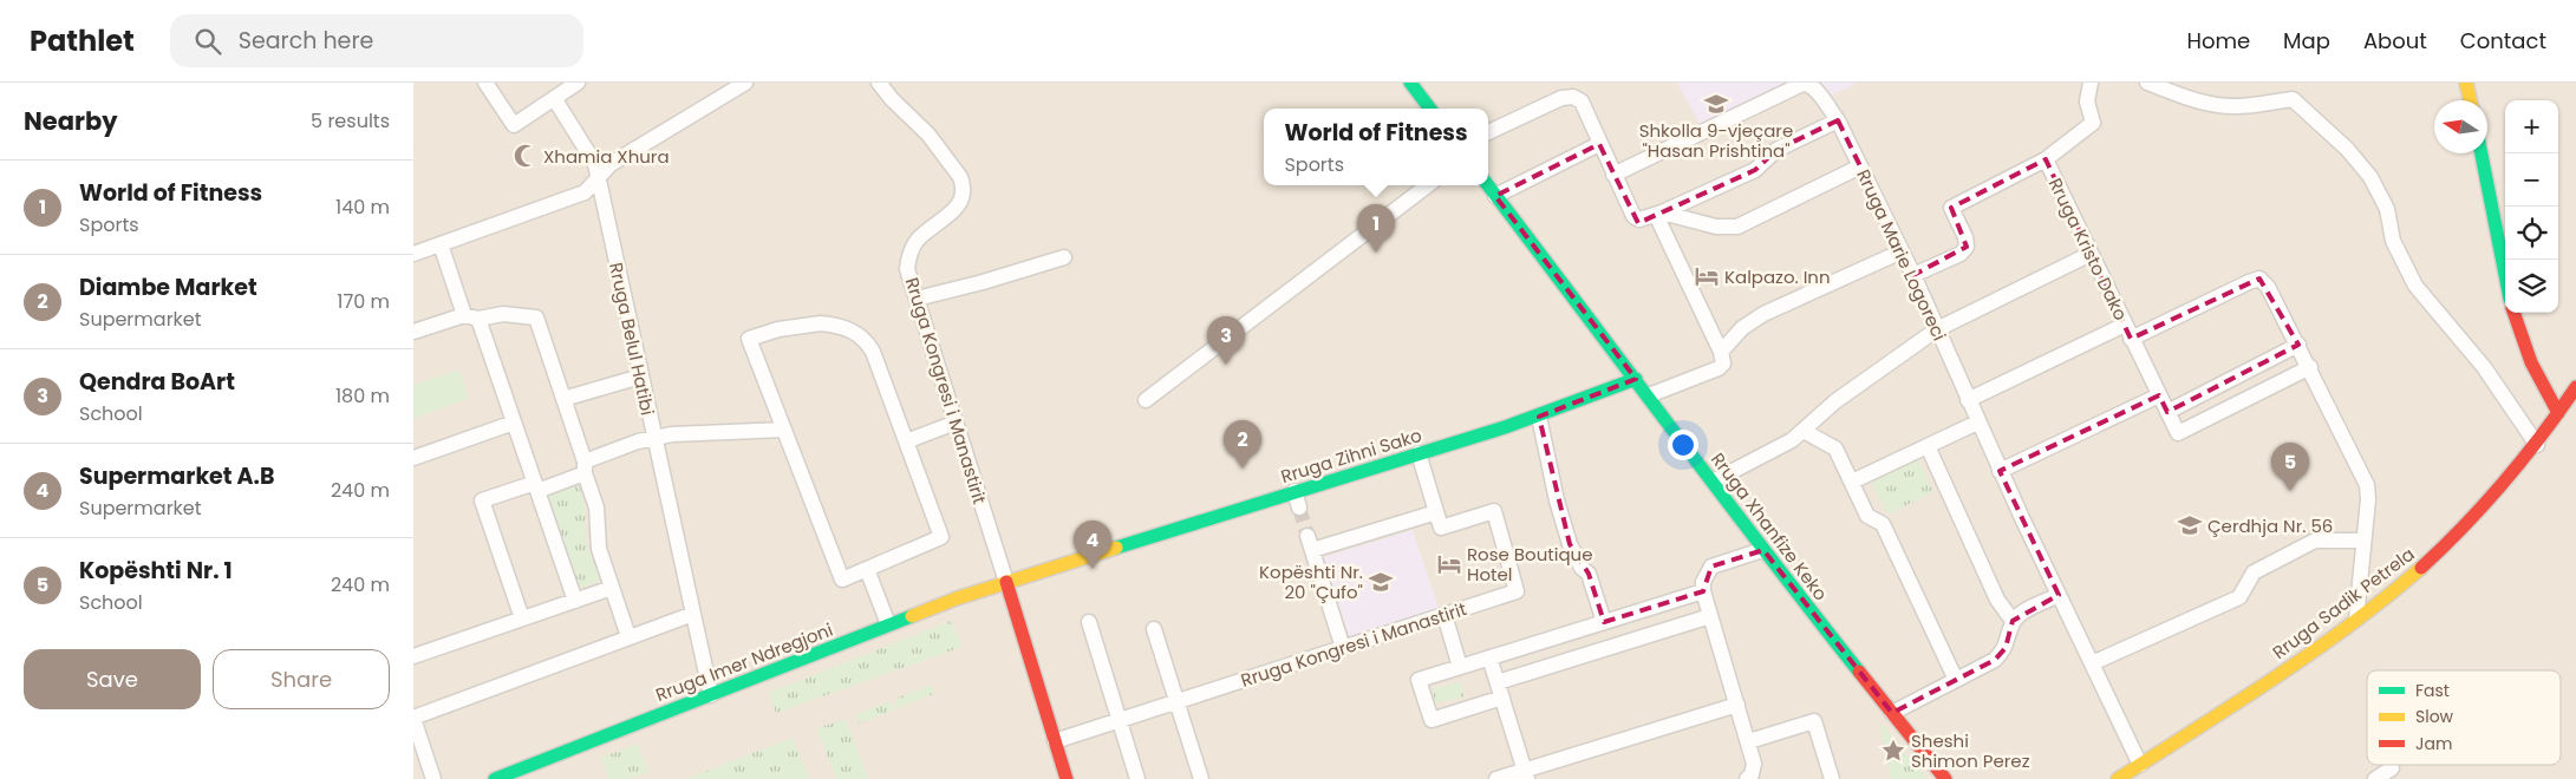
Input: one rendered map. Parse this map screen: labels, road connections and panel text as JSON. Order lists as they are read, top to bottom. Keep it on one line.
{"streets":{"street":["Rruga Kristo Dako","Rruga Marie Logoreci","Rruga Belul Hatibi","Rruga Kongresi i Manastirit","Rruga Zihni Sako","Rruga Xhanfize Keko","Rruga Sadik Petrela","Rruga Imer Ndregjoni"]},"crossings":[["Rruga Kristo Dako","Rruga Sadik Petrela"],["Rruga Marie Logoreci","Rruga Sadik Petrela"],["Rruga Belul Hatibi","Rruga Imer Ndregjoni"],["Rruga Kongresi i Manastirit","Rruga Zihni Sako"],["Rruga Kongresi i Manastirit","Rruga Imer Ndregjoni"],["Rruga Zihni Sako","Rruga Xhanfize Keko"],["Rruga Zihni Sako","Rruga Imer Ndregjoni"]],"places":{"school or university":["Shkolla 9-vjeçare \"Hasan Prishtina\"","Çerdhja Nr. 56","Kopështi Nr. 20 \"Çufo\""],"mosque":["Xhamia Xhura"],"hotel":["Kalpazo. Inn","Rose Boutique Hotel"],"place":["Sheshi Shimon Perez"]},"legend":["Fast","Slow","Jam"],"north":"left","page":{"header":"Pathlet","search":"Search here","nav":["Home","Map","About","Contact"],"heading":["Nearby","5 results"],"map_buttons":["+","−"],"popup":["World of Fitness","Sports"],"list":[{"mark":"1","name":"World of Fitness","note":"Sports","value":"140 m"},{"mark":"2","name":"Diambe Market","note":"Supermarket","value":"170 m"},{"mark":"3","name":"Qendra BoArt","note":"School","value":"180 m"},{"mark":"4","name":"Supermarket A.B","note":"Supermarket","value":"240 m"},{"mark":"5","name":"Kopështi Nr. 1","note":"School","value":"240 m"}],"pins":["1","3","2","5","4"],"buttons":["Save","Share"]}}
